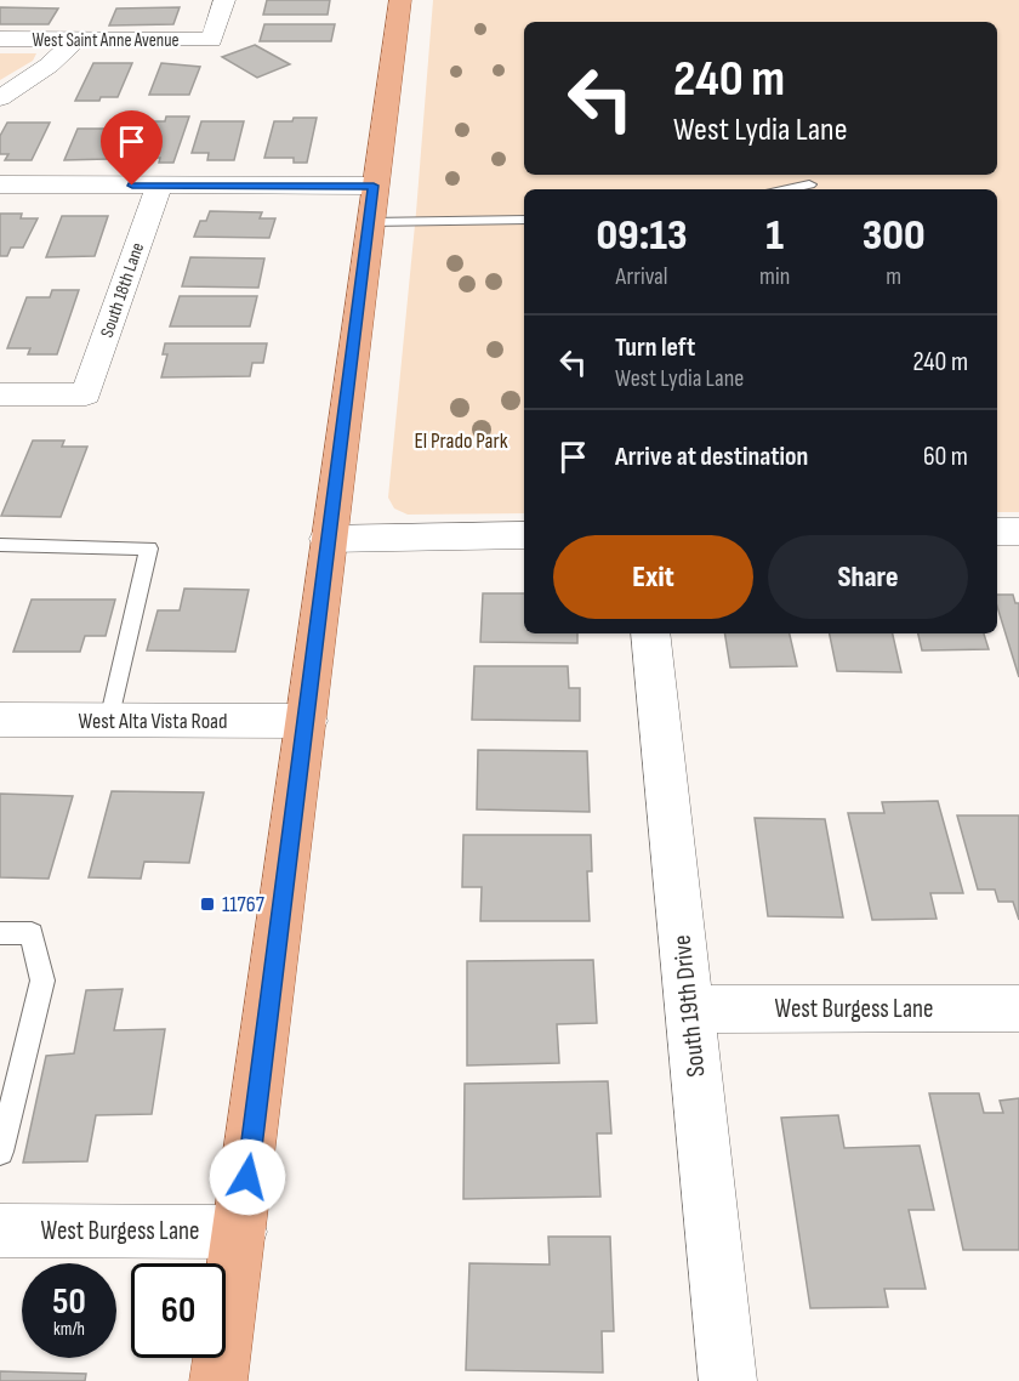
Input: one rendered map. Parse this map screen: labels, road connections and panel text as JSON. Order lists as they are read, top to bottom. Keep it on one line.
{"streets":{"street":["West Saint Anne Avenue","South 18th Lane","West Alta Vista Road","South 19th Drive","West Burgess Lane"]},"crossings":[["South 19th Drive","West Burgess Lane"]],"parks":["El Prado Park"],"places":{"transit":["11767"]},"page":{"turn":["240 m","West Lydia Lane"],"eta":["09:13","Arrival","1","min","300","m"],"list":[{"name":"Turn left","note":"West Lydia Lane","value":"240 m"},{"name":"Arrive at destination","value":"60 m"}],"buttons":["Exit","Share"],"speed":"50 km/h","limit":"60"}}
